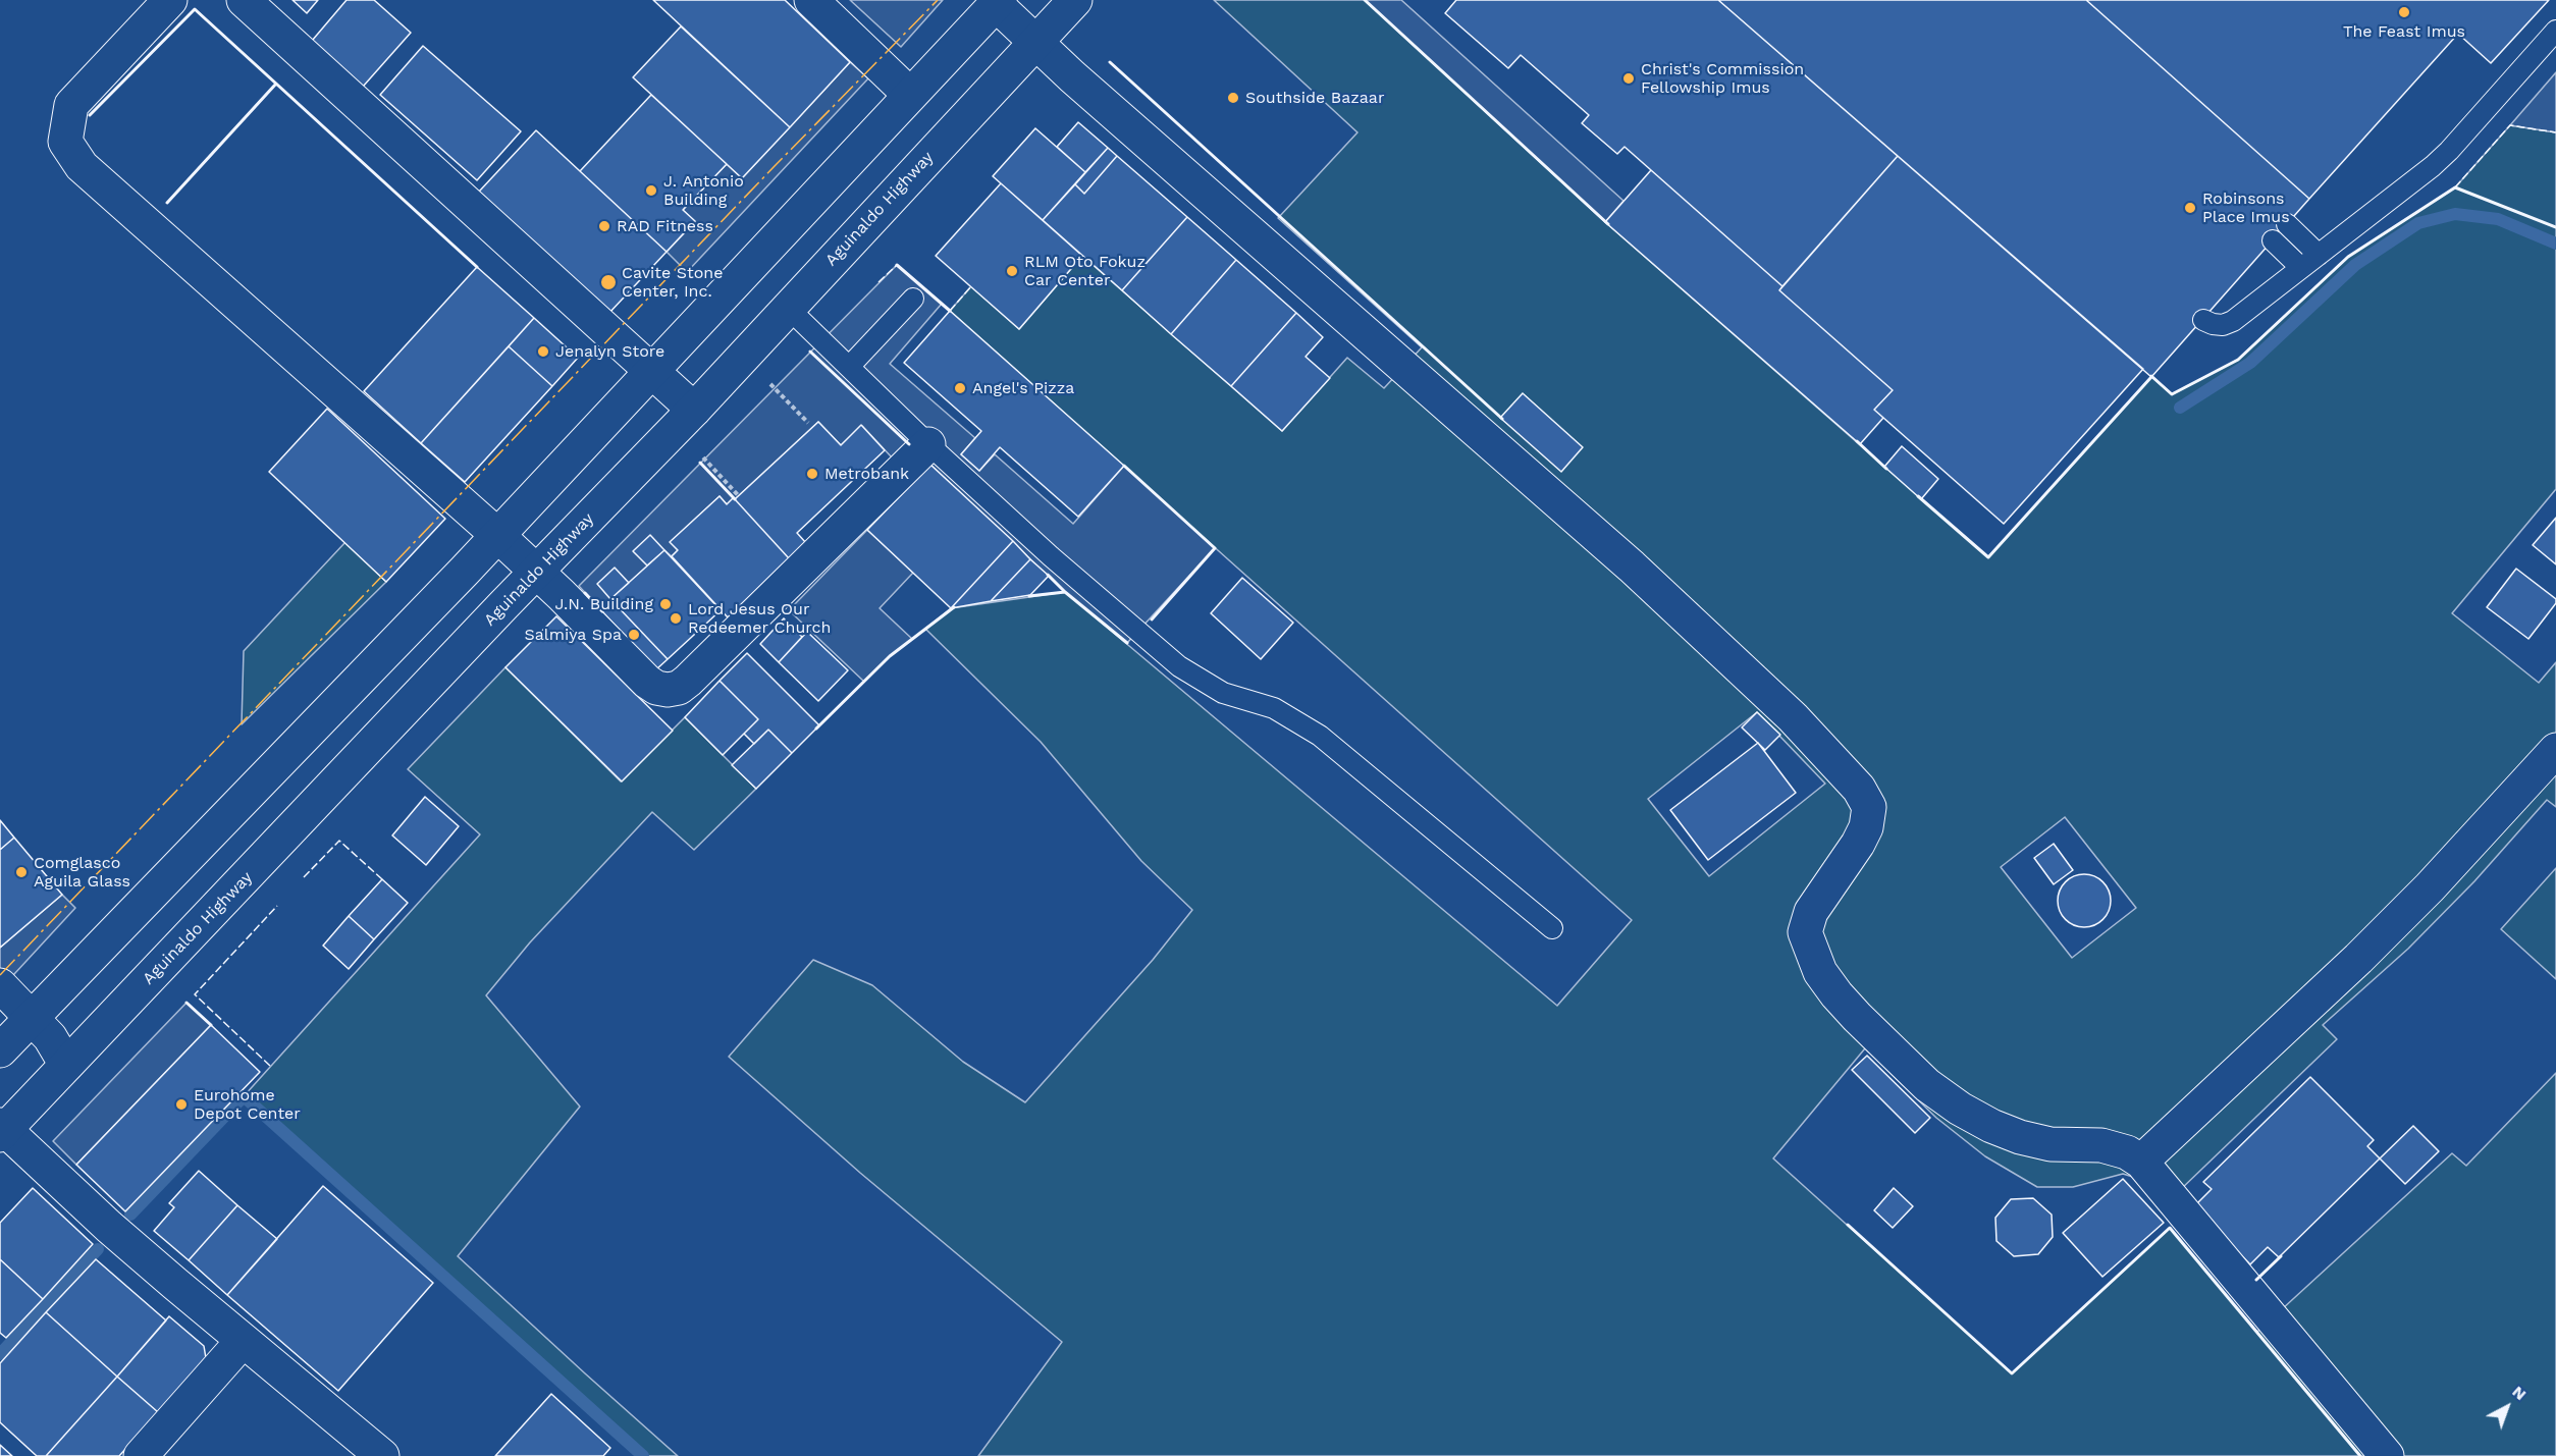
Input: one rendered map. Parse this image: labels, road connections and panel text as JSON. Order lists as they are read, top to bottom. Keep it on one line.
{"streets":{"main road":["Aguinaldo Highway"]},"places":["The Feast Imus","Christ's Commission Fellowship Imus","Southside Bazaar","J. Antonio Building","Robinsons Place Imus","RAD Fitness","RLM Oto Fokuz Car Center","Cavite Stone Center, Inc.","Jenalyn Store","Angel's Pizza","Metrobank","J.N. Building","Lord Jesus Our Redeemer Church","Salmiya Spa","Comglasco Aguila Glass","Eurohome Depot Center"],"north":"top right"}
